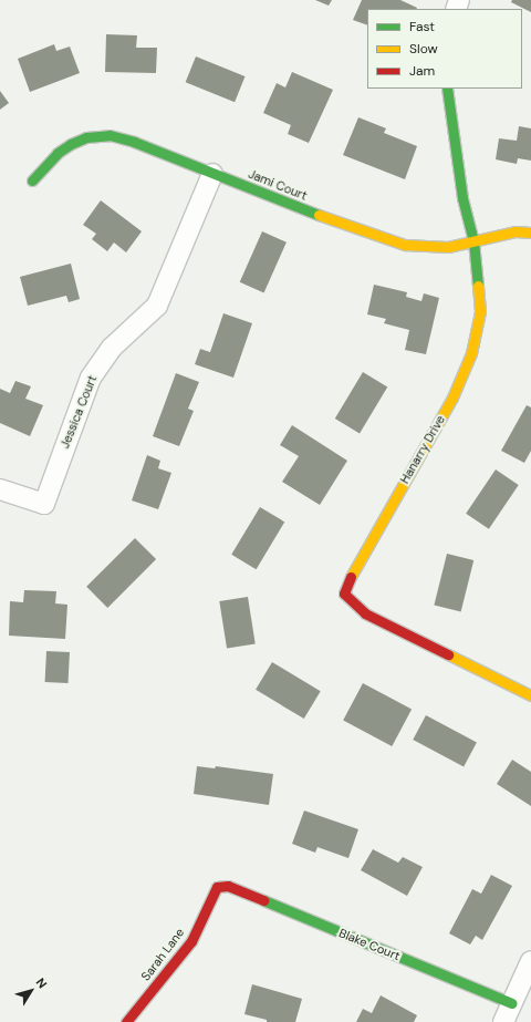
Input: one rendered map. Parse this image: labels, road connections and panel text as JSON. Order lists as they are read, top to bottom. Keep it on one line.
{"streets":{"street":["Jami Court","Jessica Court","Hanarry Drive","Blake Court","Sarah Lane"]},"crossings":[["Jami Court","Jessica Court"],["Jami Court","Hanarry Drive"],["Blake Court","Sarah Lane"]],"legend":["Fast","Slow","Jam"],"north":"top right"}
